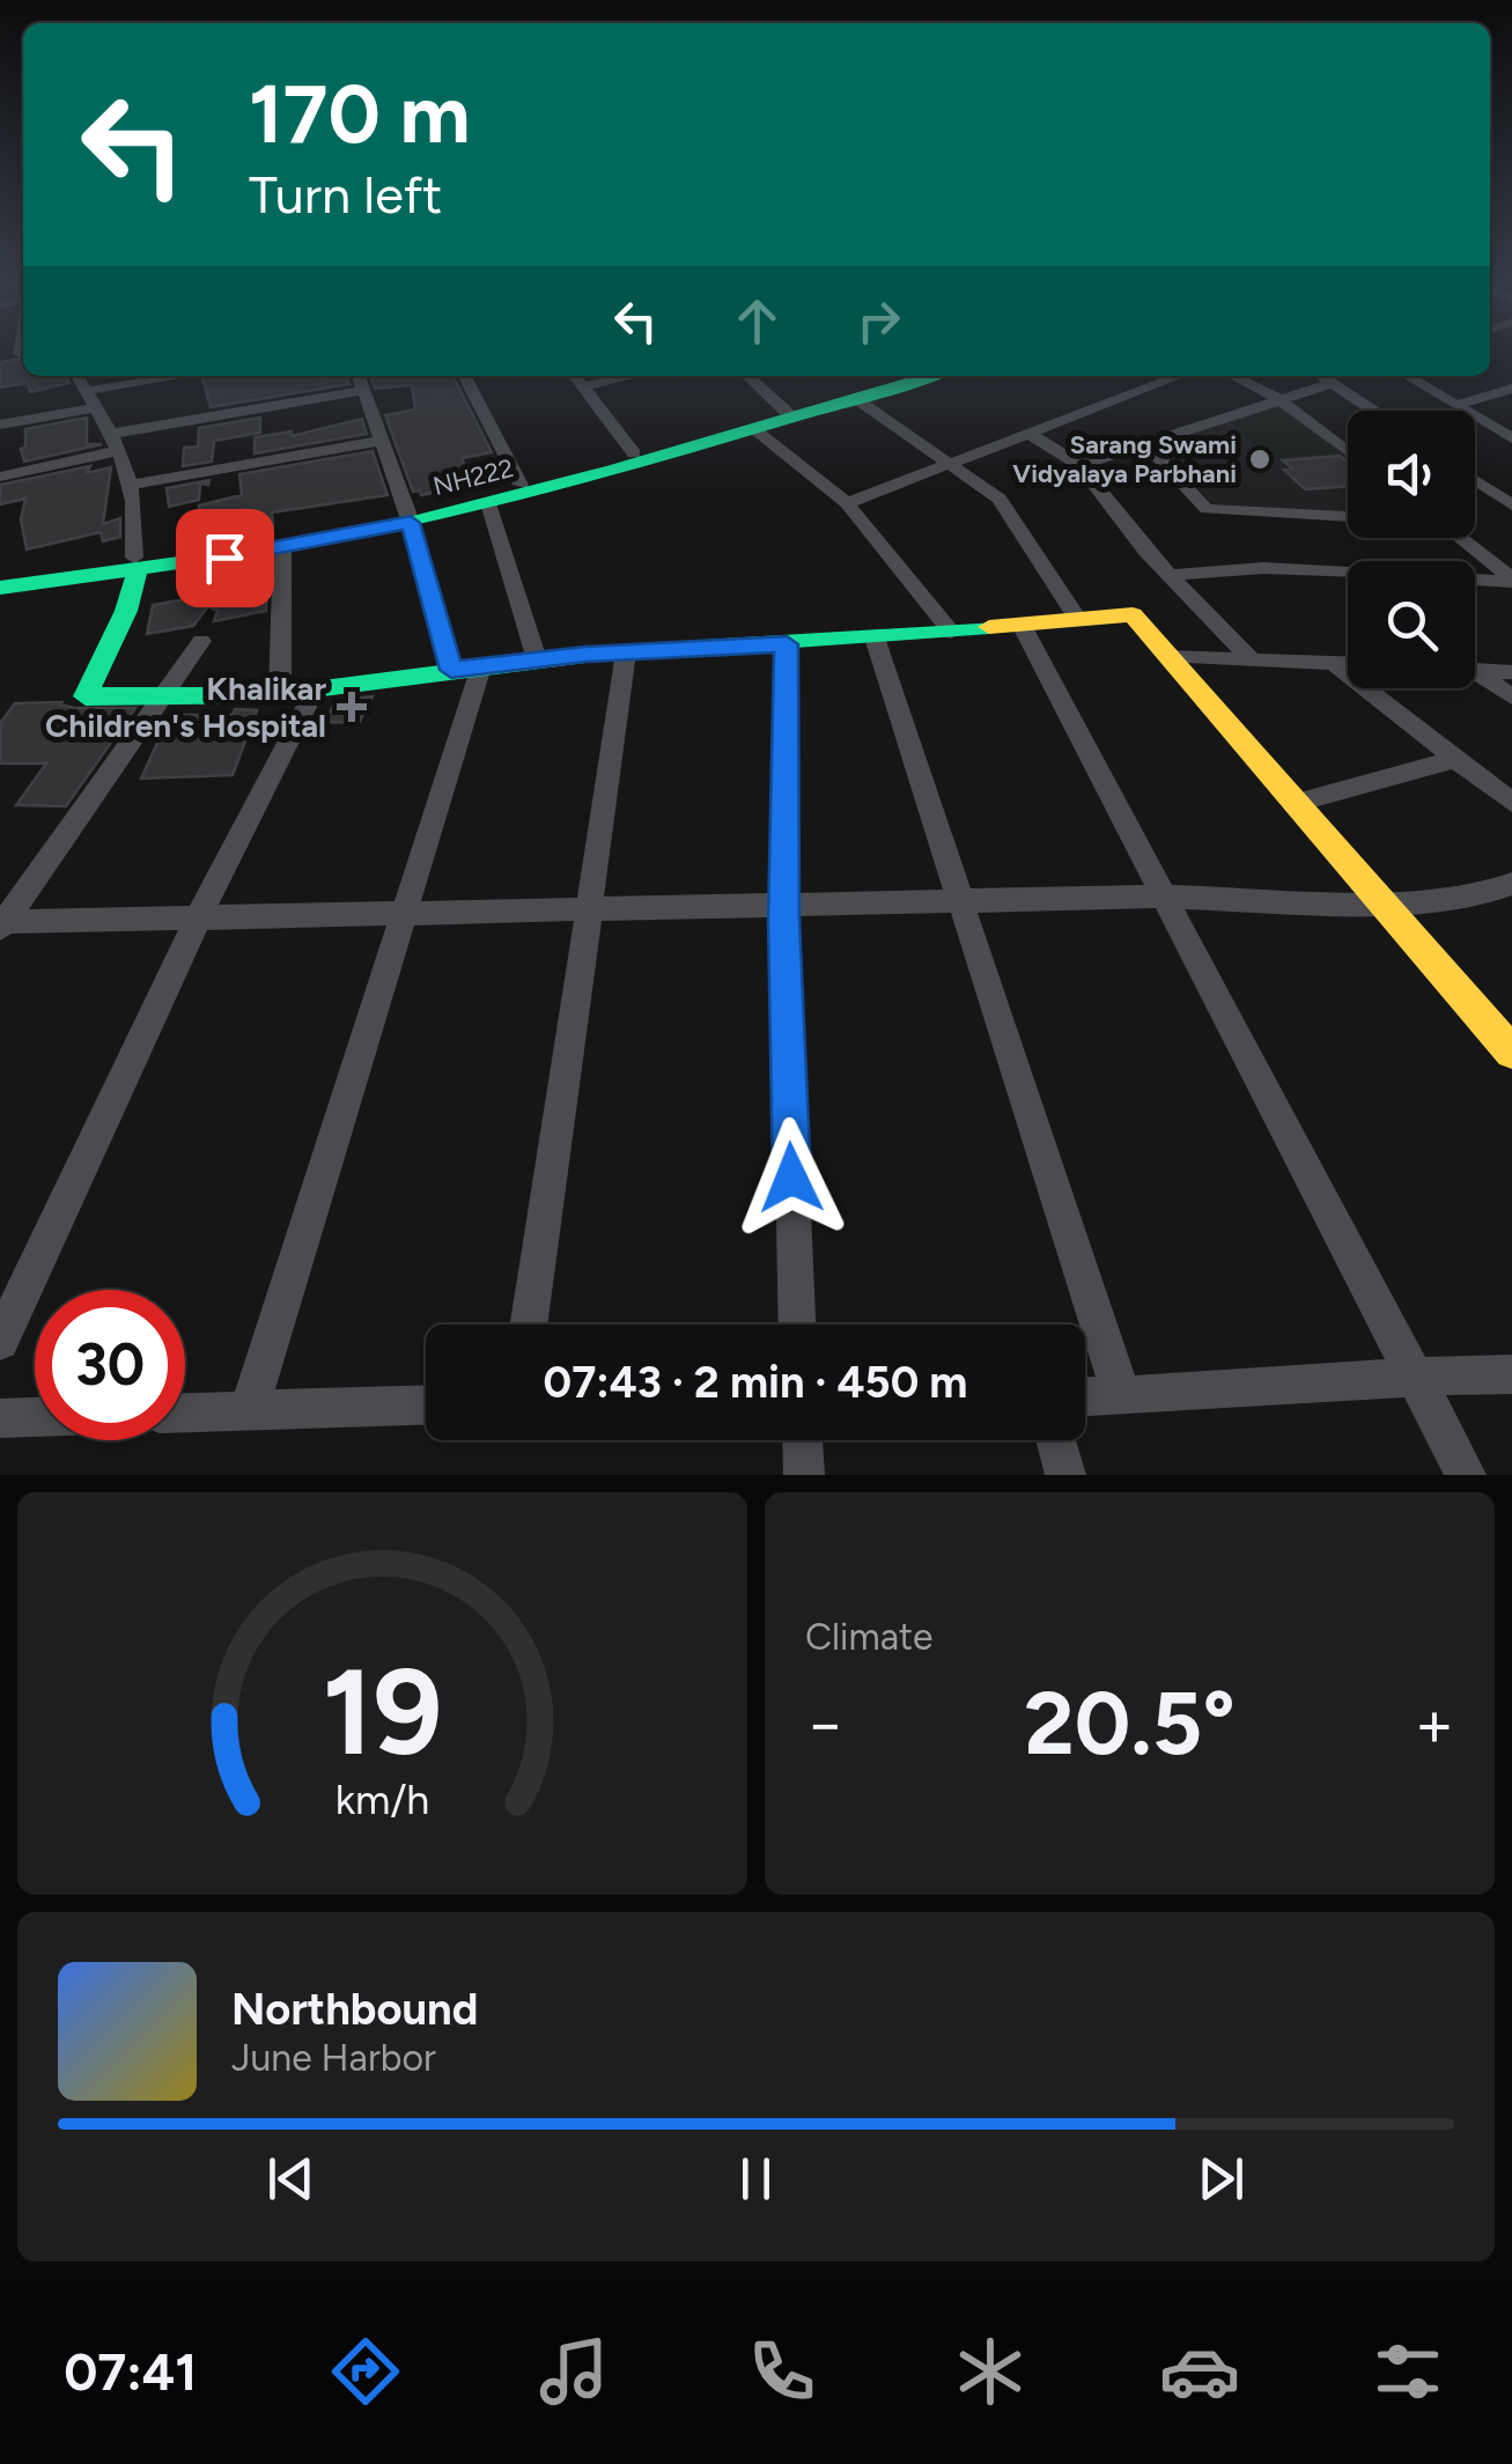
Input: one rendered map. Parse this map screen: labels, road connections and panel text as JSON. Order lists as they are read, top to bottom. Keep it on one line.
{"streets":{"main road":["NH222"]},"places":{"other":["Sarang Swami Vidyalaya Parbhani"],"health":["Khalikar Children's Hospital"]},"page":{"turn":["170 m","Turn left"],"limit":"30","trip":"07:43 · 2 min · 450 m","tile":"Climate","heat":["−","20.5°","+"],"song":["Northbound","June Harbor"],"tabs":"07:41","gauge":["19","km/h"]}}
